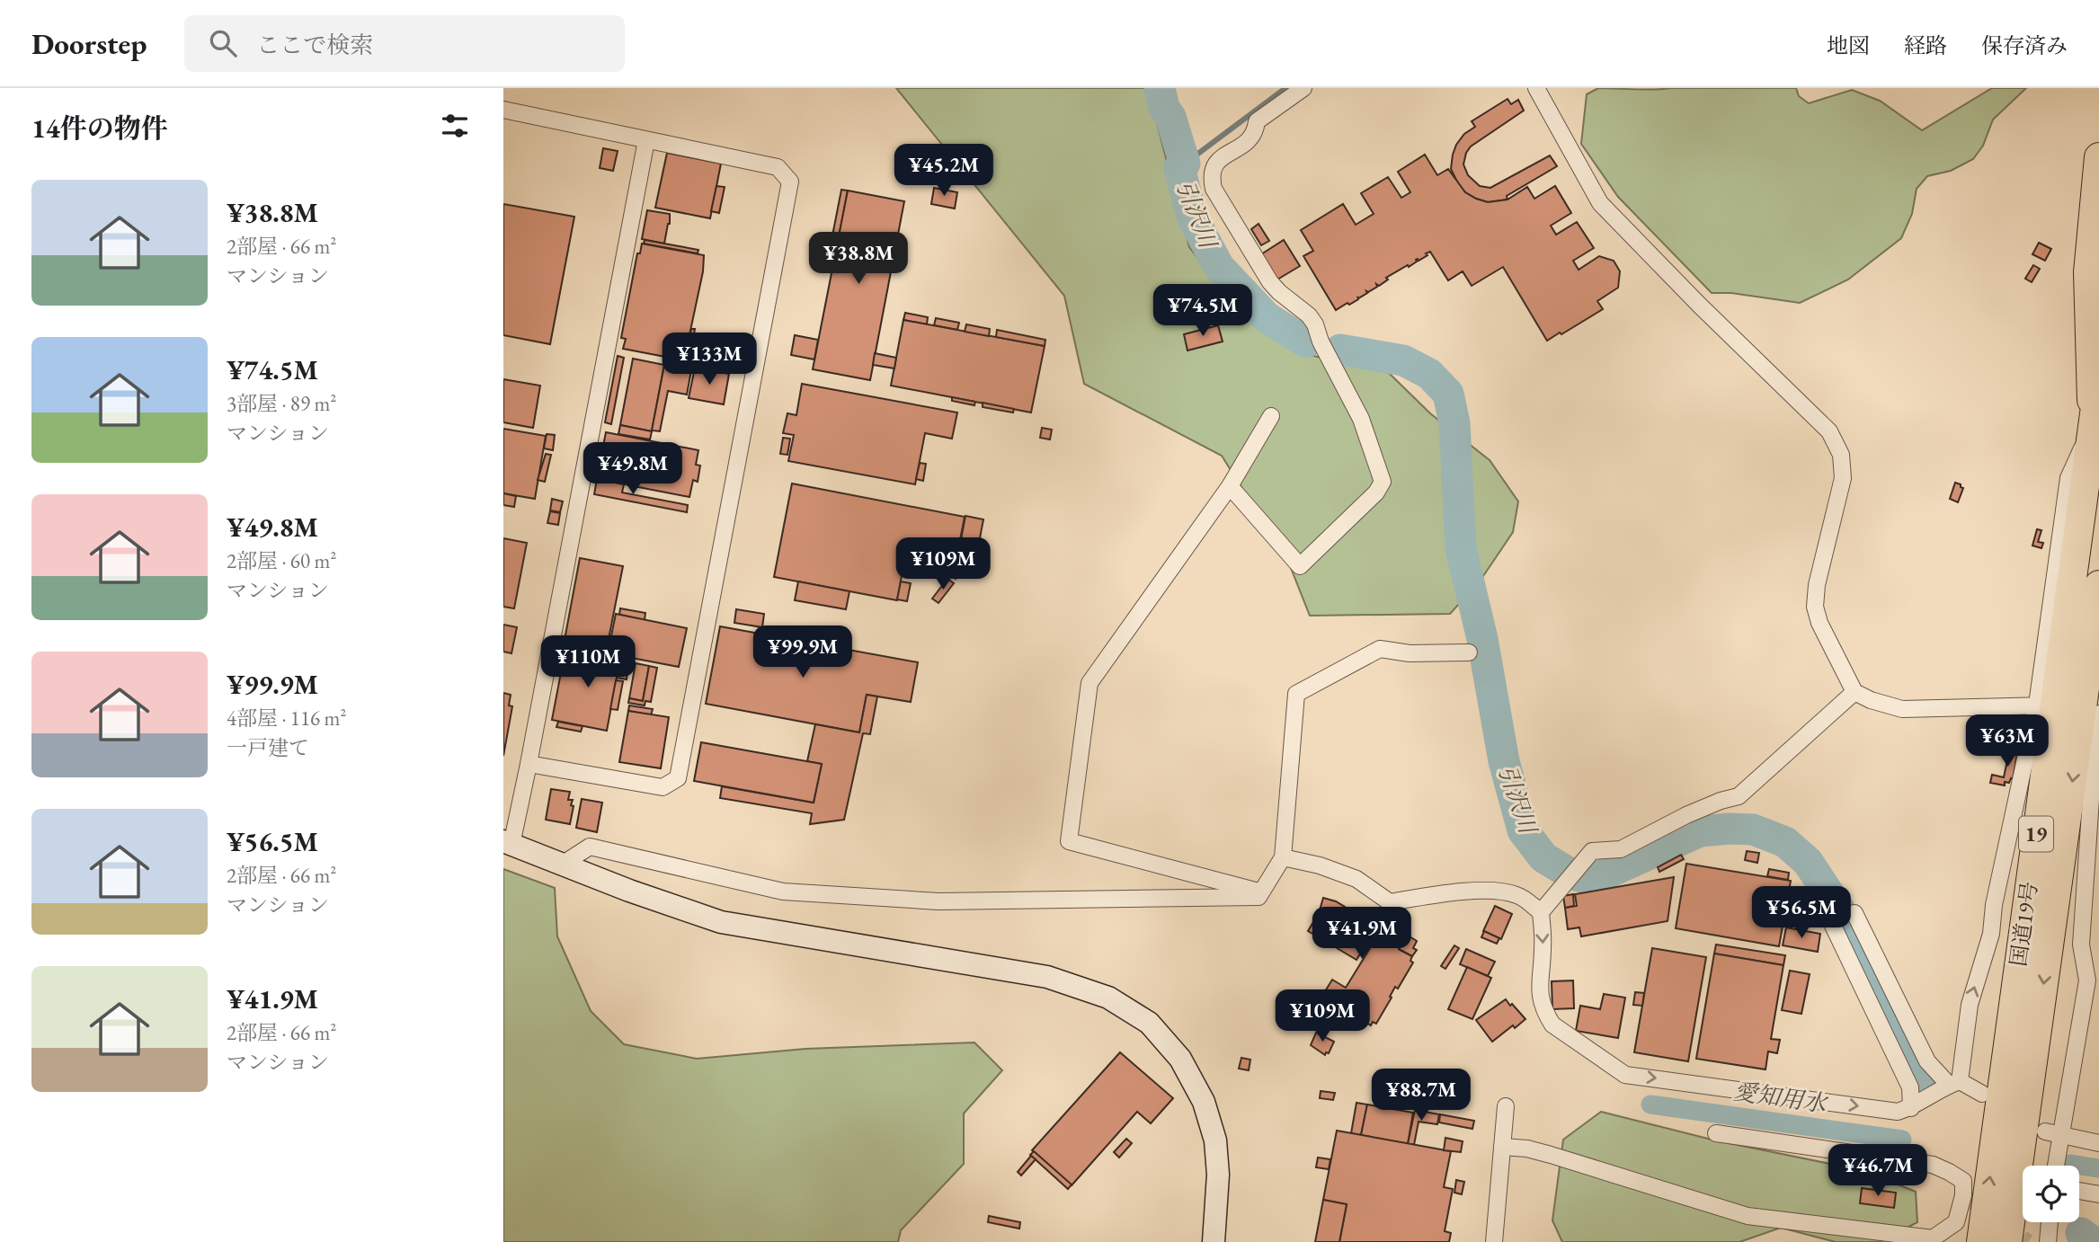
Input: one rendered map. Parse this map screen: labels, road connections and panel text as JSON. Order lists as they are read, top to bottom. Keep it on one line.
{"streets":{"highway":["19","国道19号"]},"water":["引沢川","愛知用水"],"page":{"header":"Doorstep","search":"ここで検索","nav":["地図","経路","保存済み"],"heading":"14件の物件","price":["¥45.2M","¥38.8M","¥74.5M","¥133M","¥49.8M","¥109M","¥99.9M","¥110M","¥63M","¥56.5M","¥41.9M","¥109M","¥88.7M","¥46.7M"],"list":[{"name":"¥38.8M","note":"2部屋 · 66 m² · マンション"},{"name":"¥74.5M","note":"3部屋 · 89 m² · マンション"},{"name":"¥49.8M","note":"2部屋 · 60 m² · マンション"},{"name":"¥99.9M","note":"4部屋 · 116 m² · 一戸建て"},{"name":"¥56.5M","note":"2部屋 · 66 m² · マンション"},{"name":"¥41.9M","note":"2部屋 · 66 m² · マンション"}]}}
